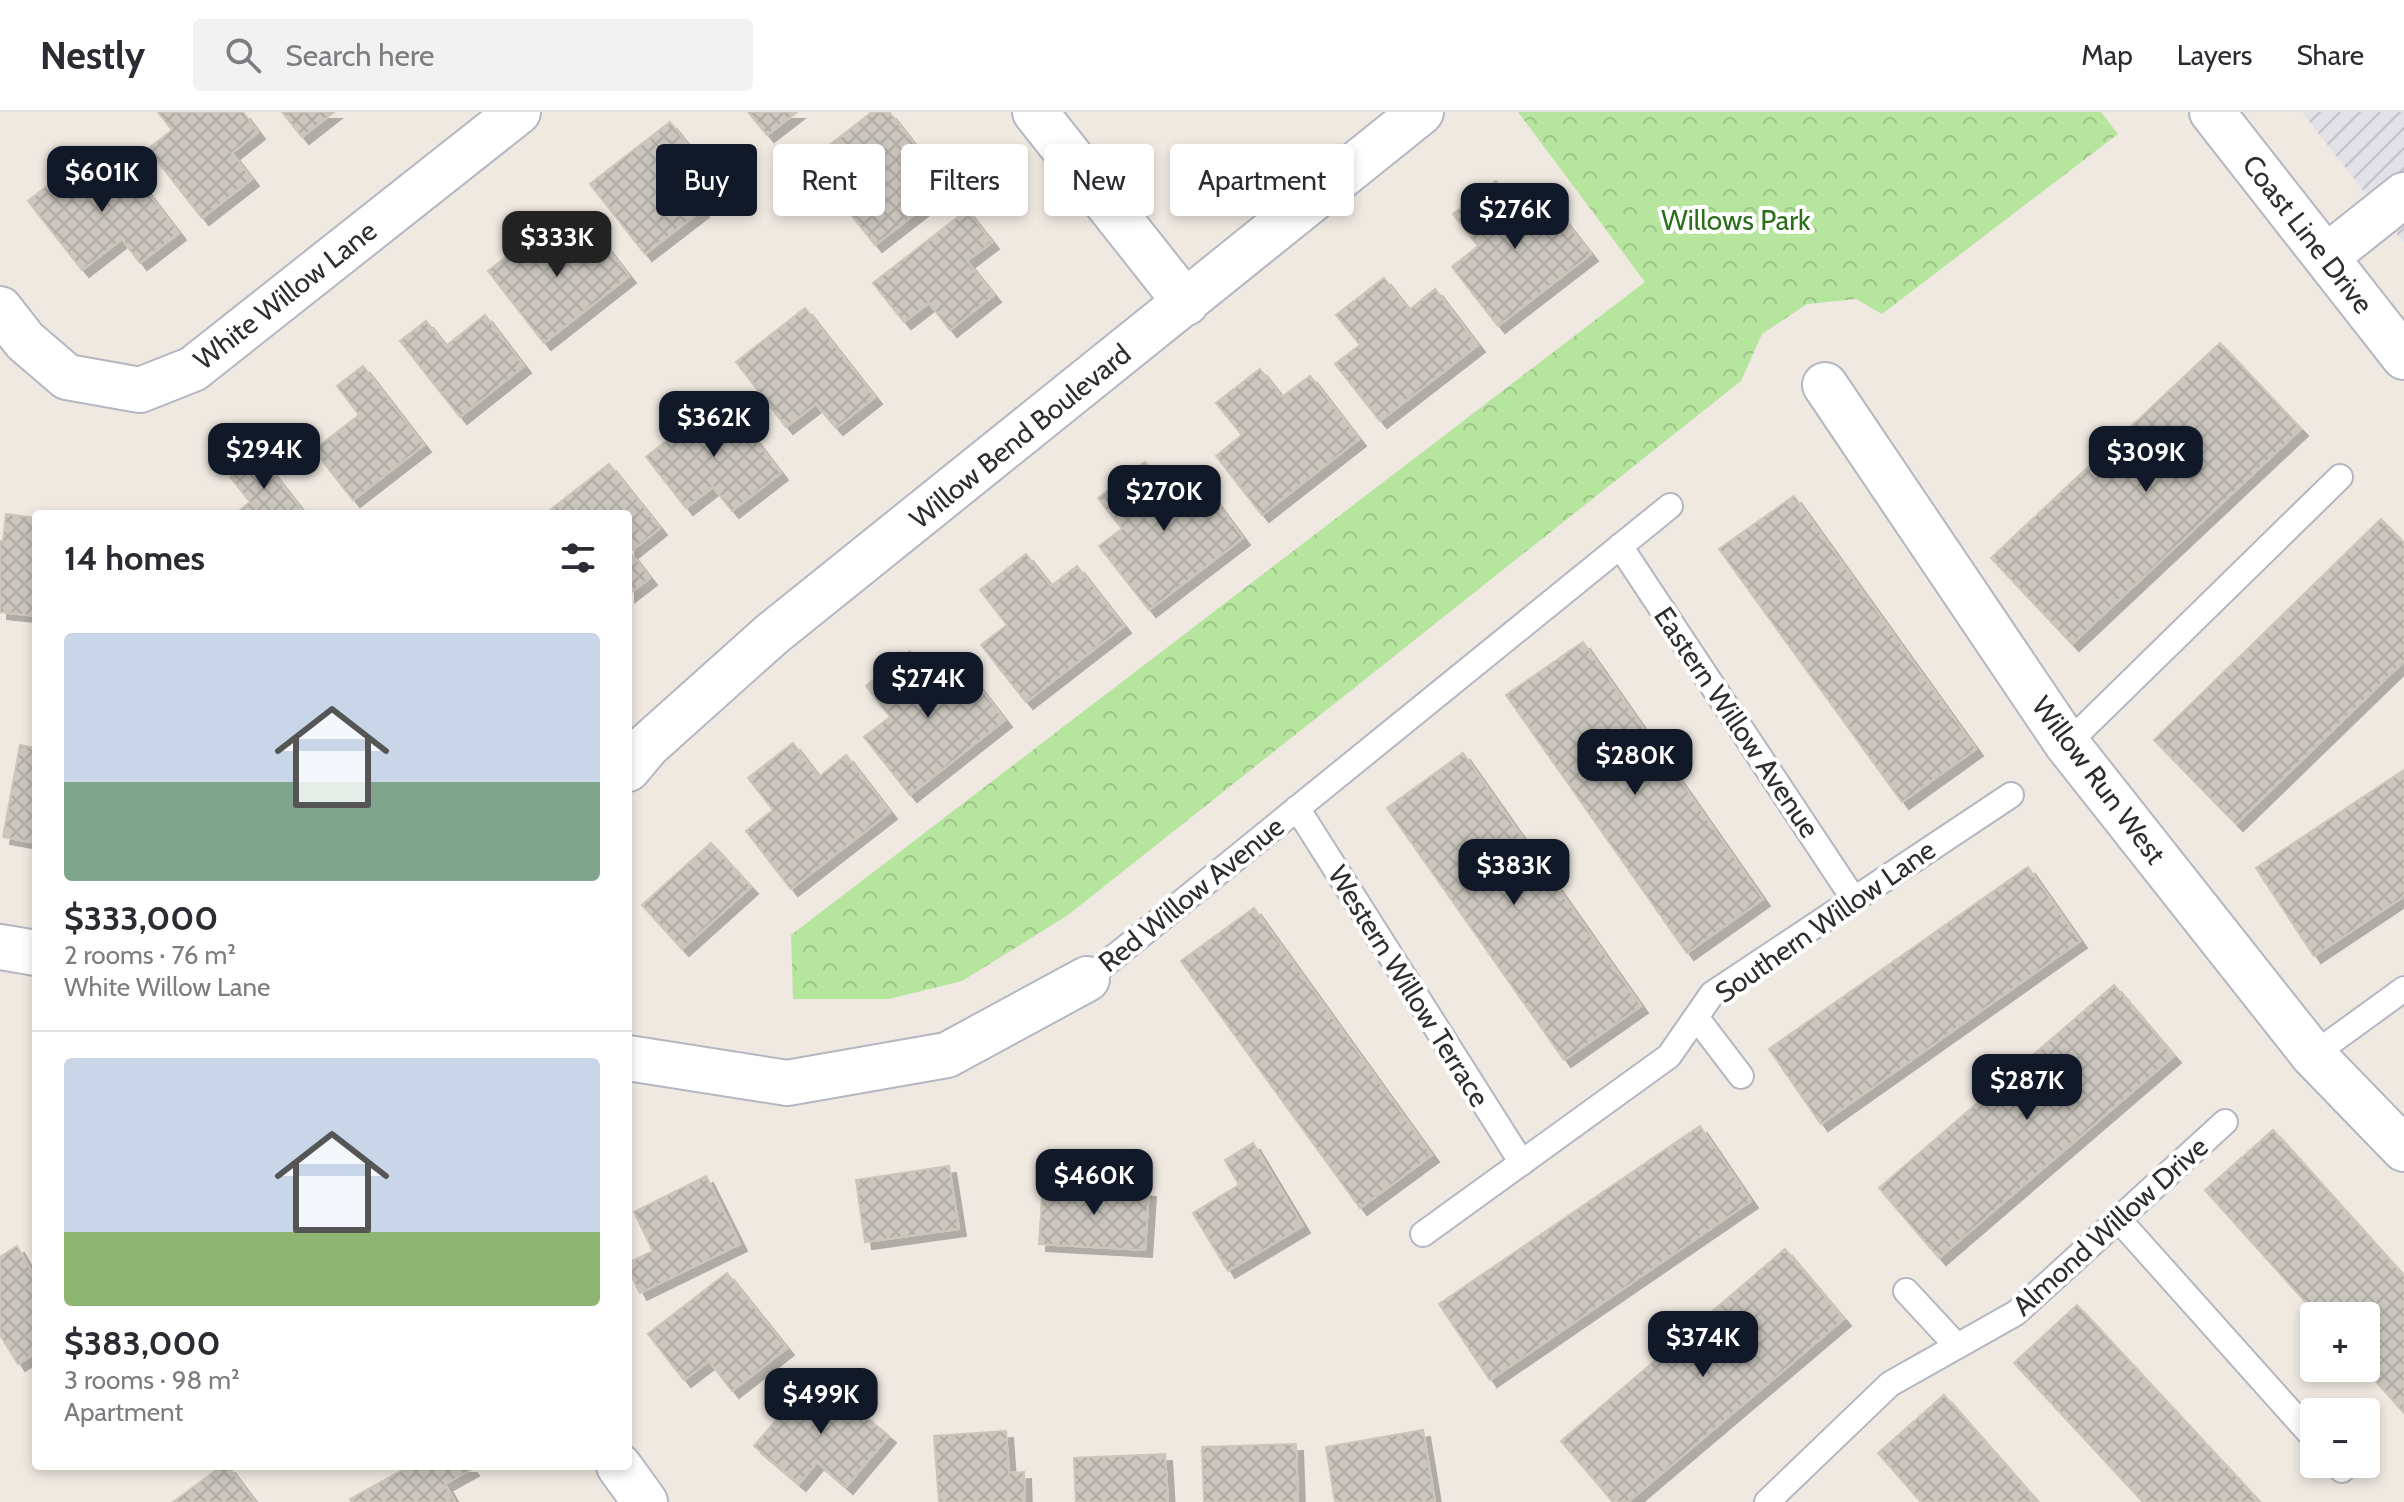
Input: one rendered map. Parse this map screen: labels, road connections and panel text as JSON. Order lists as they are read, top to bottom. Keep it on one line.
{"streets":{"street":["Coast Line Drive","White Willow Lane","Willow Bend Boulevard","Willow Run West","Red Willow Avenue"],"lane":["Eastern Willow Avenue","Southern Willow Lane","Western Willow Terrace","Almond Willow Drive"]},"crossings":[["Eastern Willow Avenue","Red Willow Avenue"],["Eastern Willow Avenue","Southern Willow Lane"],["Red Willow Avenue","Western Willow Terrace"],["Southern Willow Lane","Western Willow Terrace"]],"parks":["Willows Park"],"page":{"header":"Nestly","search":"Search here","nav":["Map","Layers","Share"],"chip":["Buy","Rent","Filters","New","Apartment"],"price":["$601K","$276K","$333K","$362K","$294K","$309K","$270K","$274K","$280K","$383K","$287K","$460K","$374K","$499K"],"heading":"14 homes","list":[{"name":"$333,000","note":"2 rooms · 76 m² · White Willow Lane"},{"name":"$383,000","note":"3 rooms · 98 m² · Apartment"}],"map_buttons":["+","−"]}}
